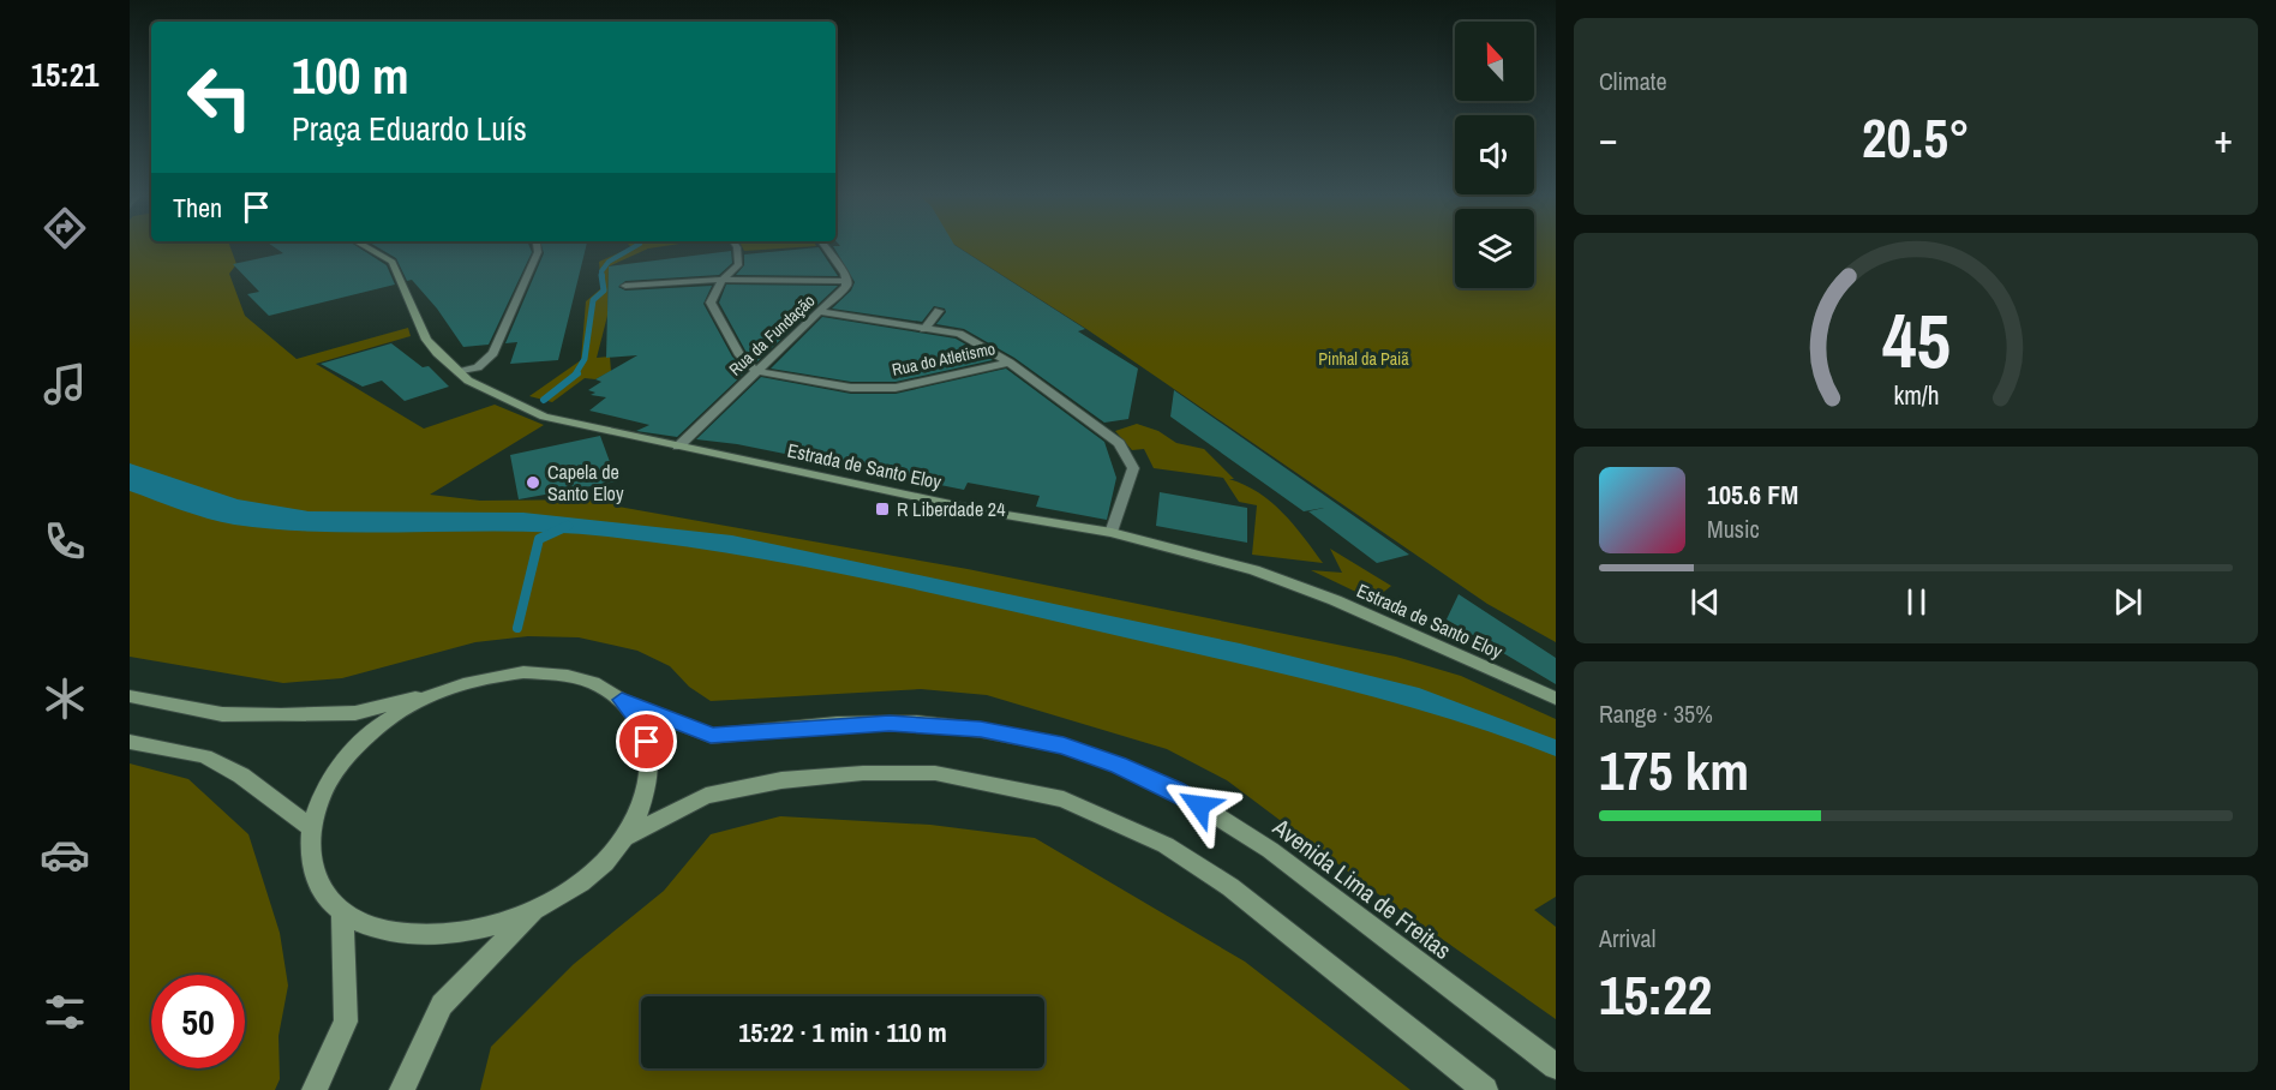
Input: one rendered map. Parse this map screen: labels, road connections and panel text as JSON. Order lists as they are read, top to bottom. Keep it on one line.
{"streets":{"main road":["Estrada de Santo Eloy","Avenida Lima de Freitas"],"street":["Rua da Fundação","Rua do Atletismo"]},"crossings":[["Rua da Fundação","Rua do Atletismo"],["Rua da Fundação","Estrada de Santo Eloy"]],"parks":["Pinhal da Paiã"],"places":{"other":["Capela de Santo Eloy"],"transit":["R Liberdade 24"]},"north":"top","page":{"tabs":"15:21","tile":["Climate",["Range · 35%","175 km"],["Arrival","15:22"]],"turn":["100 m","Praça Eduardo Luís"],"heat":["−","20.5°","+"],"then":"Then","song":["105.6 FM","Music"],"limit":"50","trip":"15:22 · 1 min · 110 m","gauge":["45","km/h"]}}
